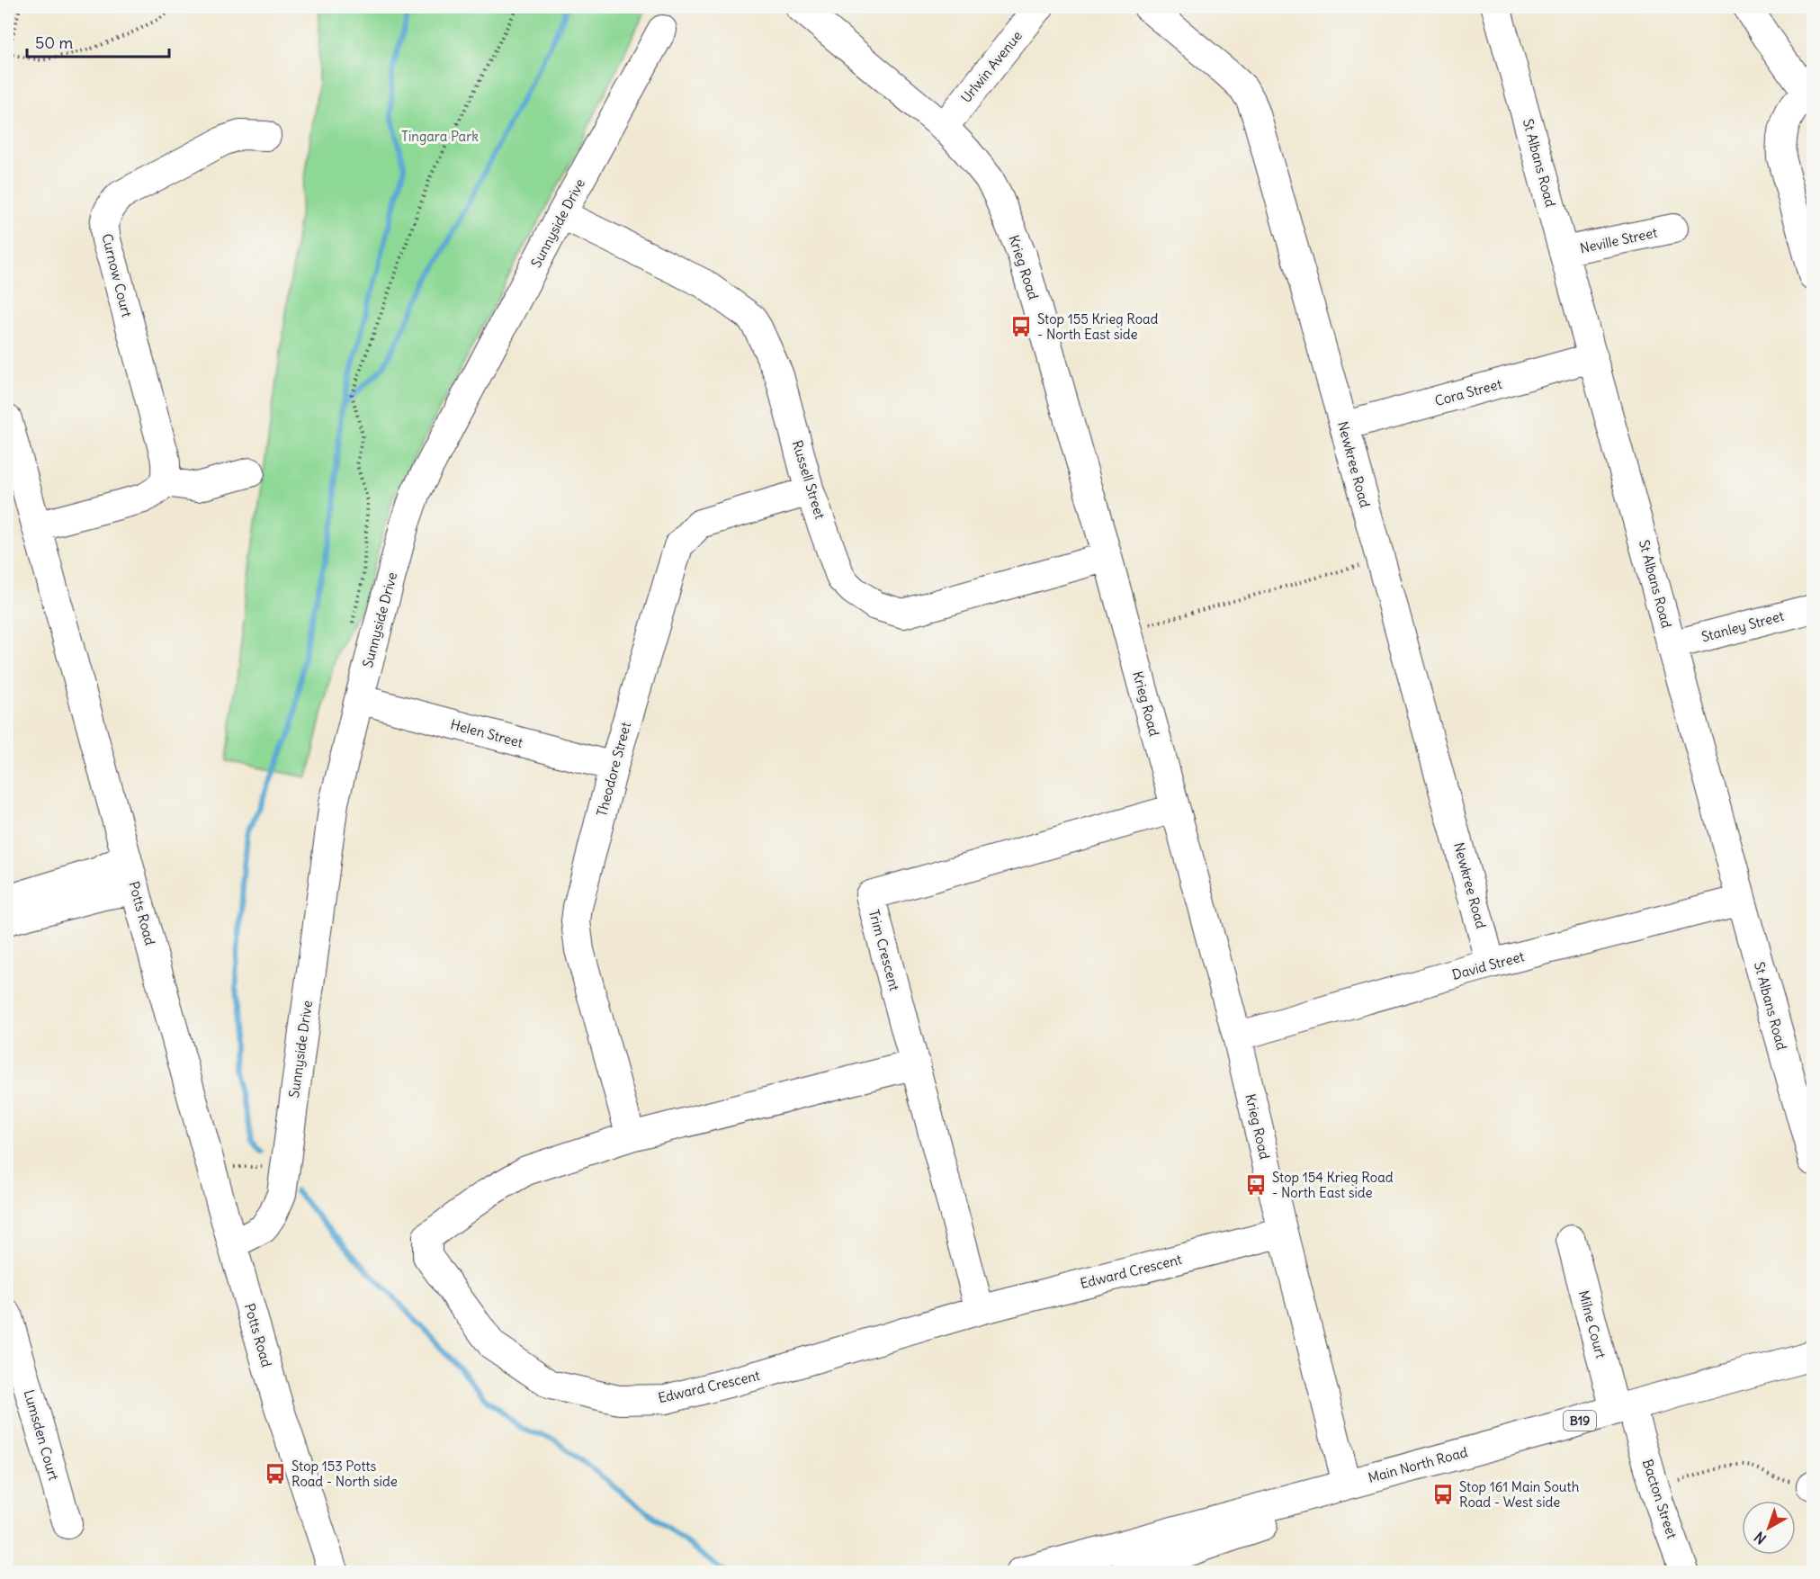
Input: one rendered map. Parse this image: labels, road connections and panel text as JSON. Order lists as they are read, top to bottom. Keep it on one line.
{"streets":{"main road":["B19","Main North Road"],"street":["Urlwin Avenue","St Albans Road","Sunnyside Drive","Neville Street","Krieg Road","Curnow Court","Cora Street","Newkree Road","Russell Street","Stanley Street","Helen Street","Theodore Street","Potts Road","Trim Crescent","David Street","Edward Crescent","Milne Court","Lumsden Court","Bacton Street"]},"crossings":[["Urlwin Avenue","Krieg Road"],["St Albans Road","Neville Street"],["St Albans Road","Cora Street"],["St Albans Road","Stanley Street"],["St Albans Road","David Street"],["Sunnyside Drive","Russell Street"],["Sunnyside Drive","Helen Street"],["Sunnyside Drive","Potts Road"],["Krieg Road","Russell Street"],["Krieg Road","Trim Crescent"],["Krieg Road","David Street"],["Krieg Road","Edward Crescent"],["Krieg Road","Main North Road"],["Cora Street","Newkree Road"],["Newkree Road","David Street"],["Russell Street","Theodore Street"],["Helen Street","Theodore Street"],["Theodore Street","Edward Crescent"],["Trim Crescent","Edward Crescent"],["Milne Court","Main North Road"],["Milne Court","Bacton Street"],["Main North Road","Bacton Street"]],"parks":["Tingara Park"],"places":{"bus stop":["Stop 155 Krieg Road - North East side","Stop 154 Krieg Road - North East side","Stop 153 Potts Road - North side","Stop 161 Main South Road - West side"]},"scale_bar":"50 m","north":"bottom left"}
